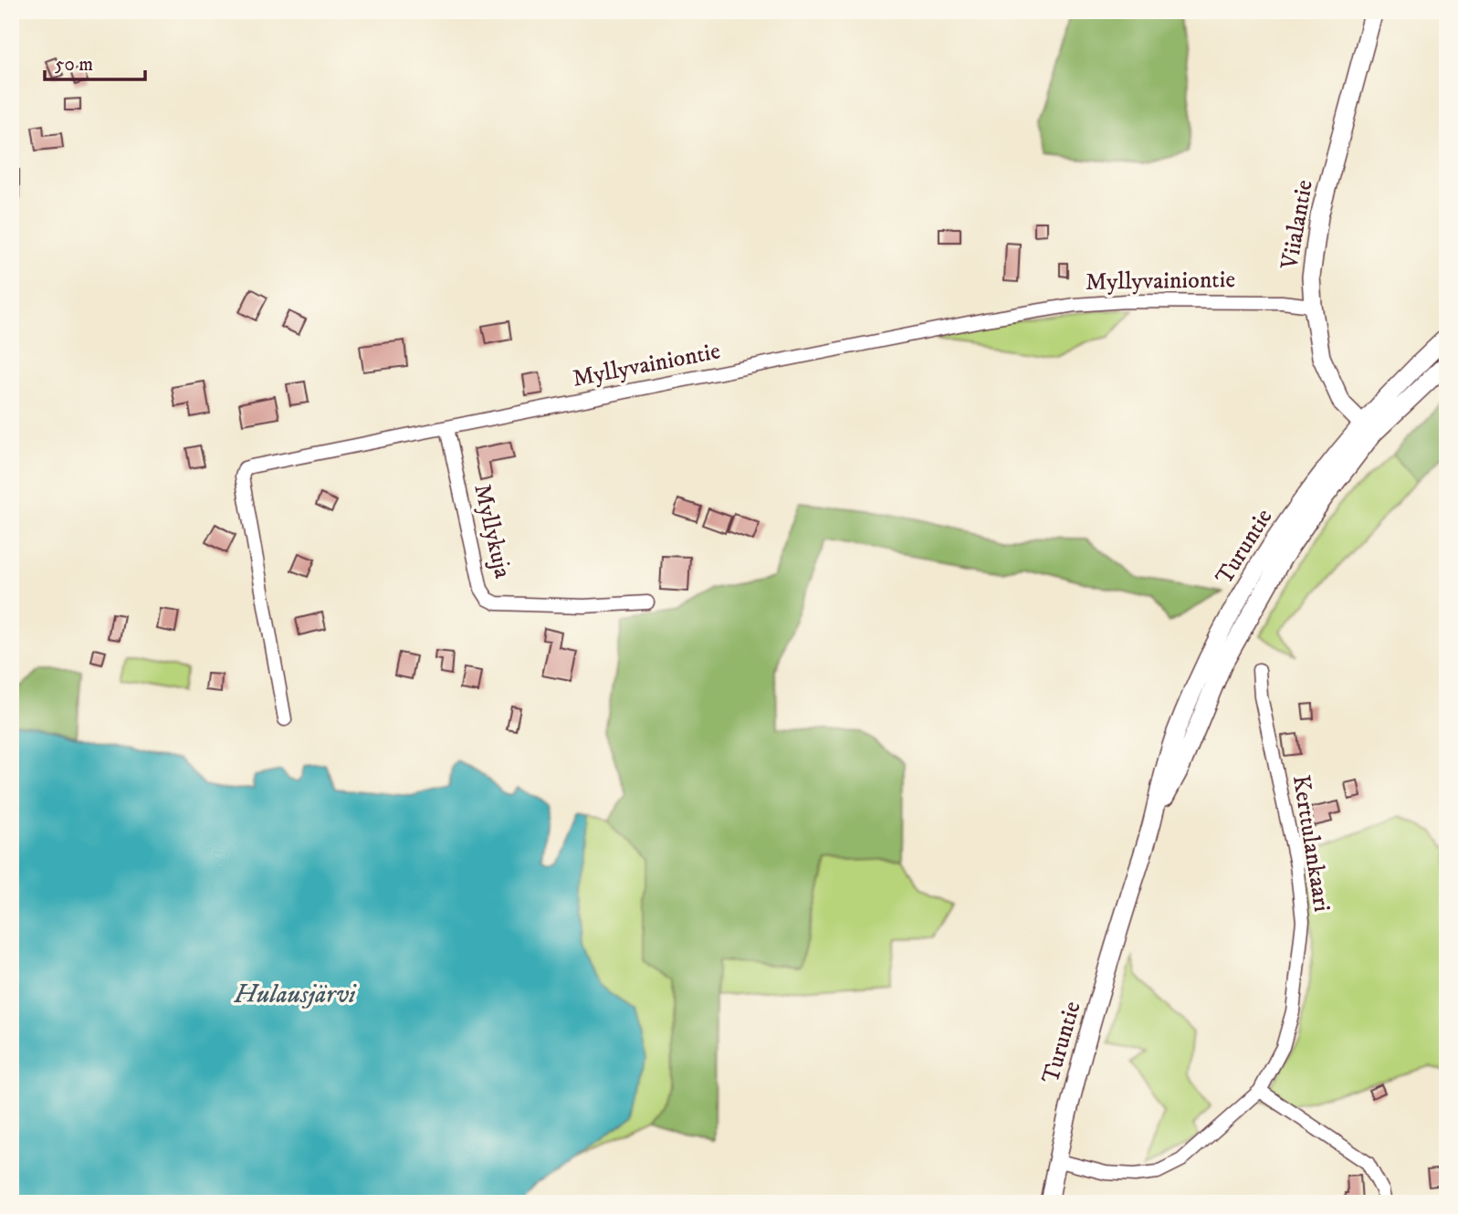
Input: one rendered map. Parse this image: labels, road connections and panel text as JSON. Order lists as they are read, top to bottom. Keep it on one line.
{"streets":{"main road":["Viialantie","Turuntie"],"street":["Myllyvainiontie","Myllykuja","Kerttulankaari"]},"crossings":[["Viialantie","Myllyvainiontie"],["Viialantie","Turuntie"],["Myllyvainiontie","Myllykuja"],["Turuntie","Kerttulankaari"]],"water":["Hulausjärvi"],"scale_bar":"50 m"}
